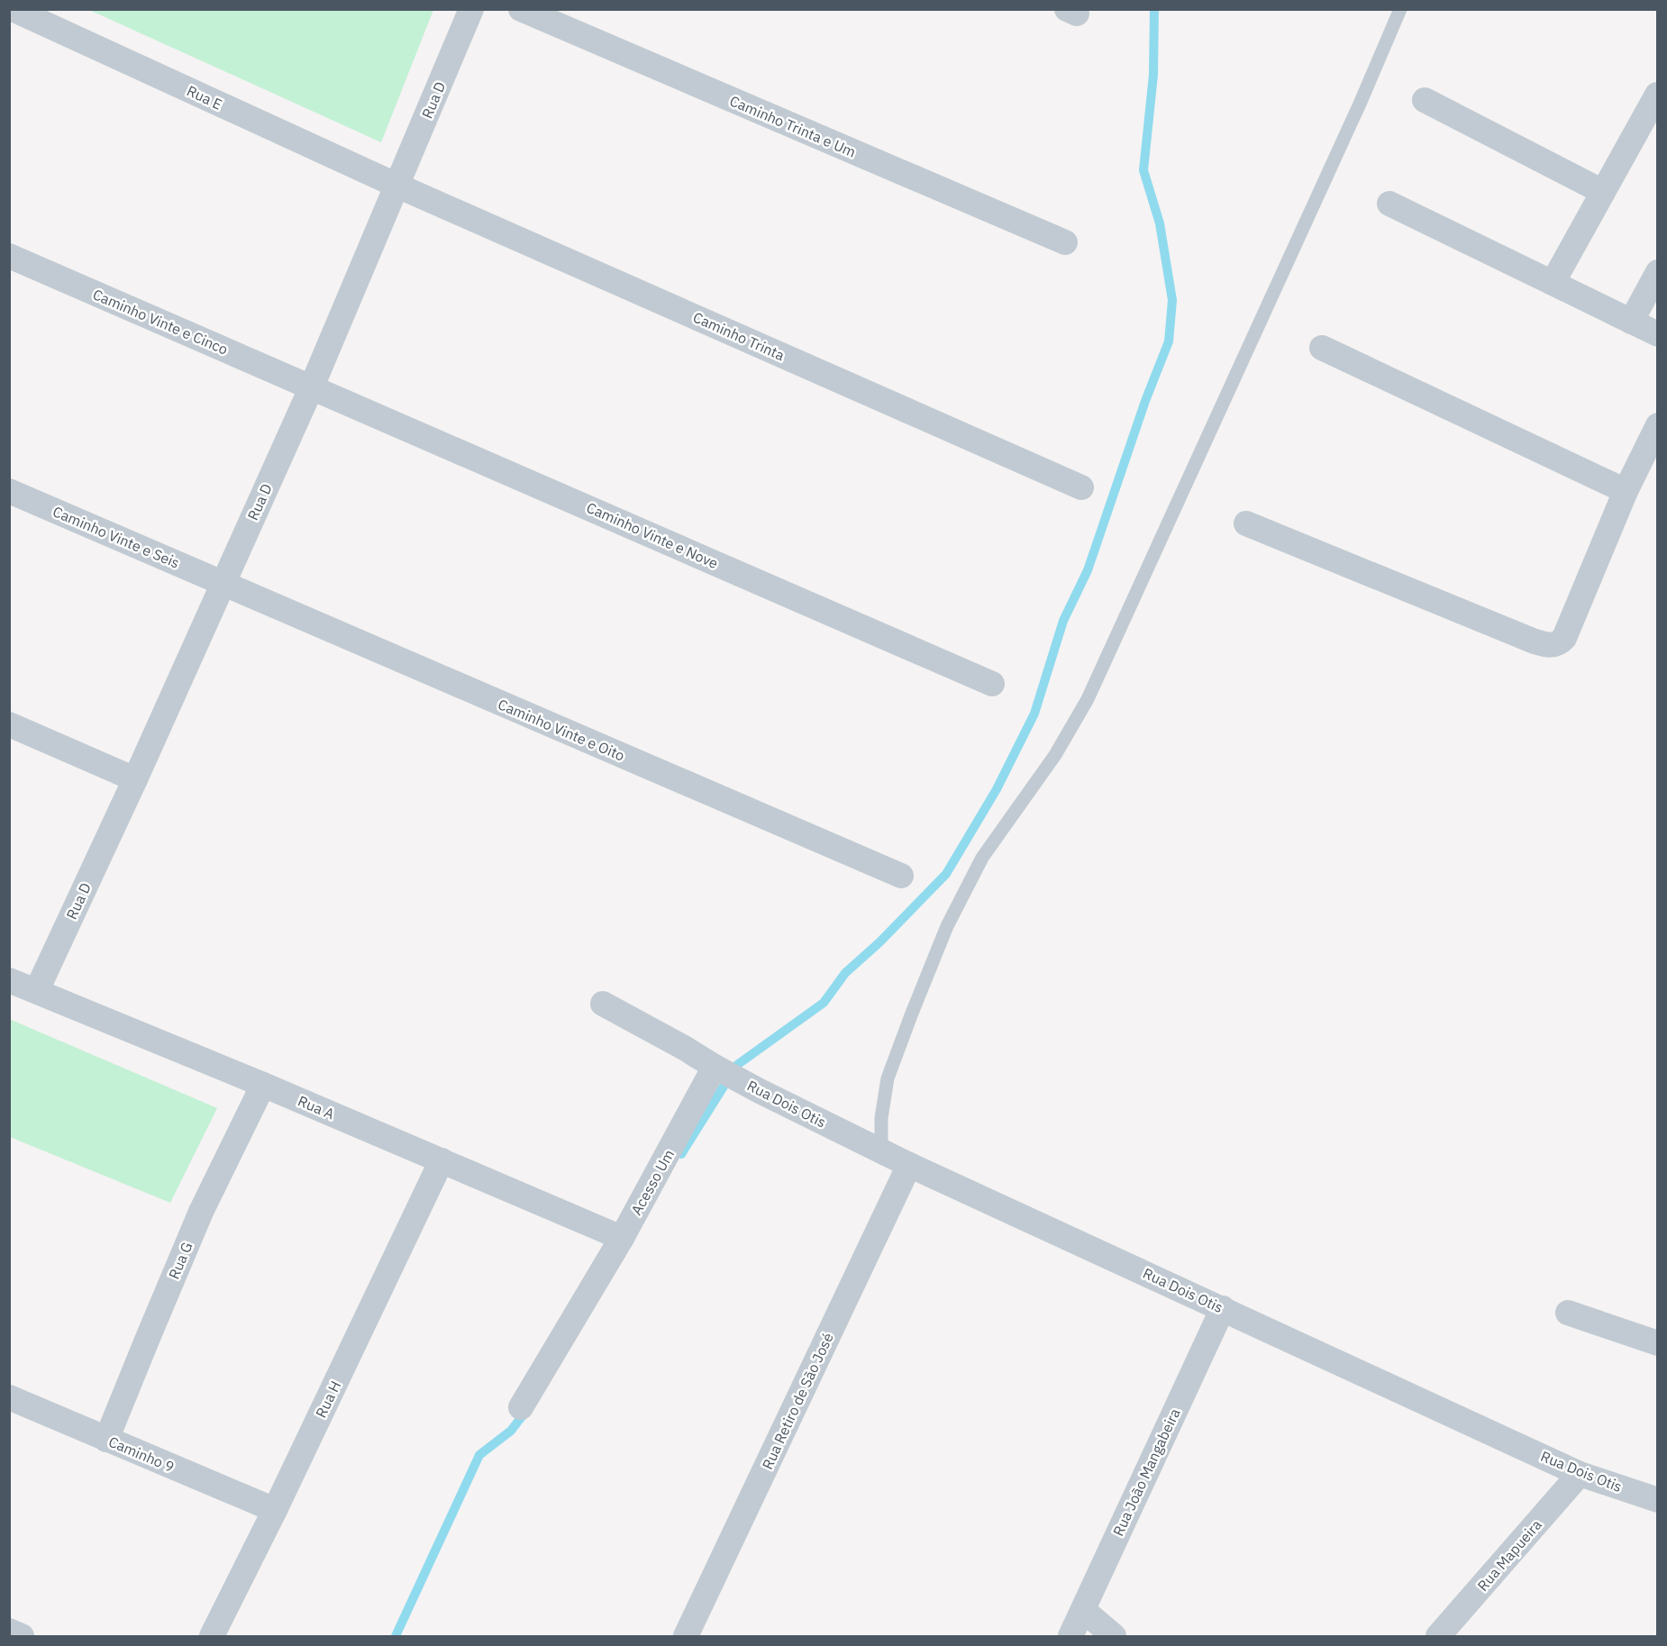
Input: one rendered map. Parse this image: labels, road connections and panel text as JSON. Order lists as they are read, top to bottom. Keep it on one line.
{"streets":{"street":["Rua E","Rua D","Caminho Trinta e Um","Caminho Vinte e Cinco","Caminho Trinta","Caminho Vinte e Nove","Caminho Vinte e Seis","Caminho Vinte e Oito","Rua Dois Otis","Rua A","Acesso Um","Rua G","Rua H","Rua Retiro de São José","Caminho 9","Rua João Mangabeira","Rua Mapueira"]},"crossings":[["Rua E","Rua D"],["Rua E","Caminho Trinta"],["Rua D","Caminho Vinte e Cinco"],["Rua D","Caminho Trinta"],["Rua D","Caminho Vinte e Nove"],["Rua D","Caminho Vinte e Seis"],["Rua D","Caminho Vinte e Oito"],["Rua D","Rua A"],["Caminho Vinte e Cinco","Caminho Vinte e Nove"],["Caminho Vinte e Seis","Caminho Vinte e Oito"],["Rua Dois Otis","Acesso Um"],["Rua Dois Otis","Rua Retiro de São José"],["Rua Dois Otis","Rua João Mangabeira"],["Rua Dois Otis","Rua Mapueira"],["Rua A","Acesso Um"],["Rua A","Rua G"],["Rua A","Rua H"],["Rua G","Caminho 9"],["Rua H","Caminho 9"]]}
